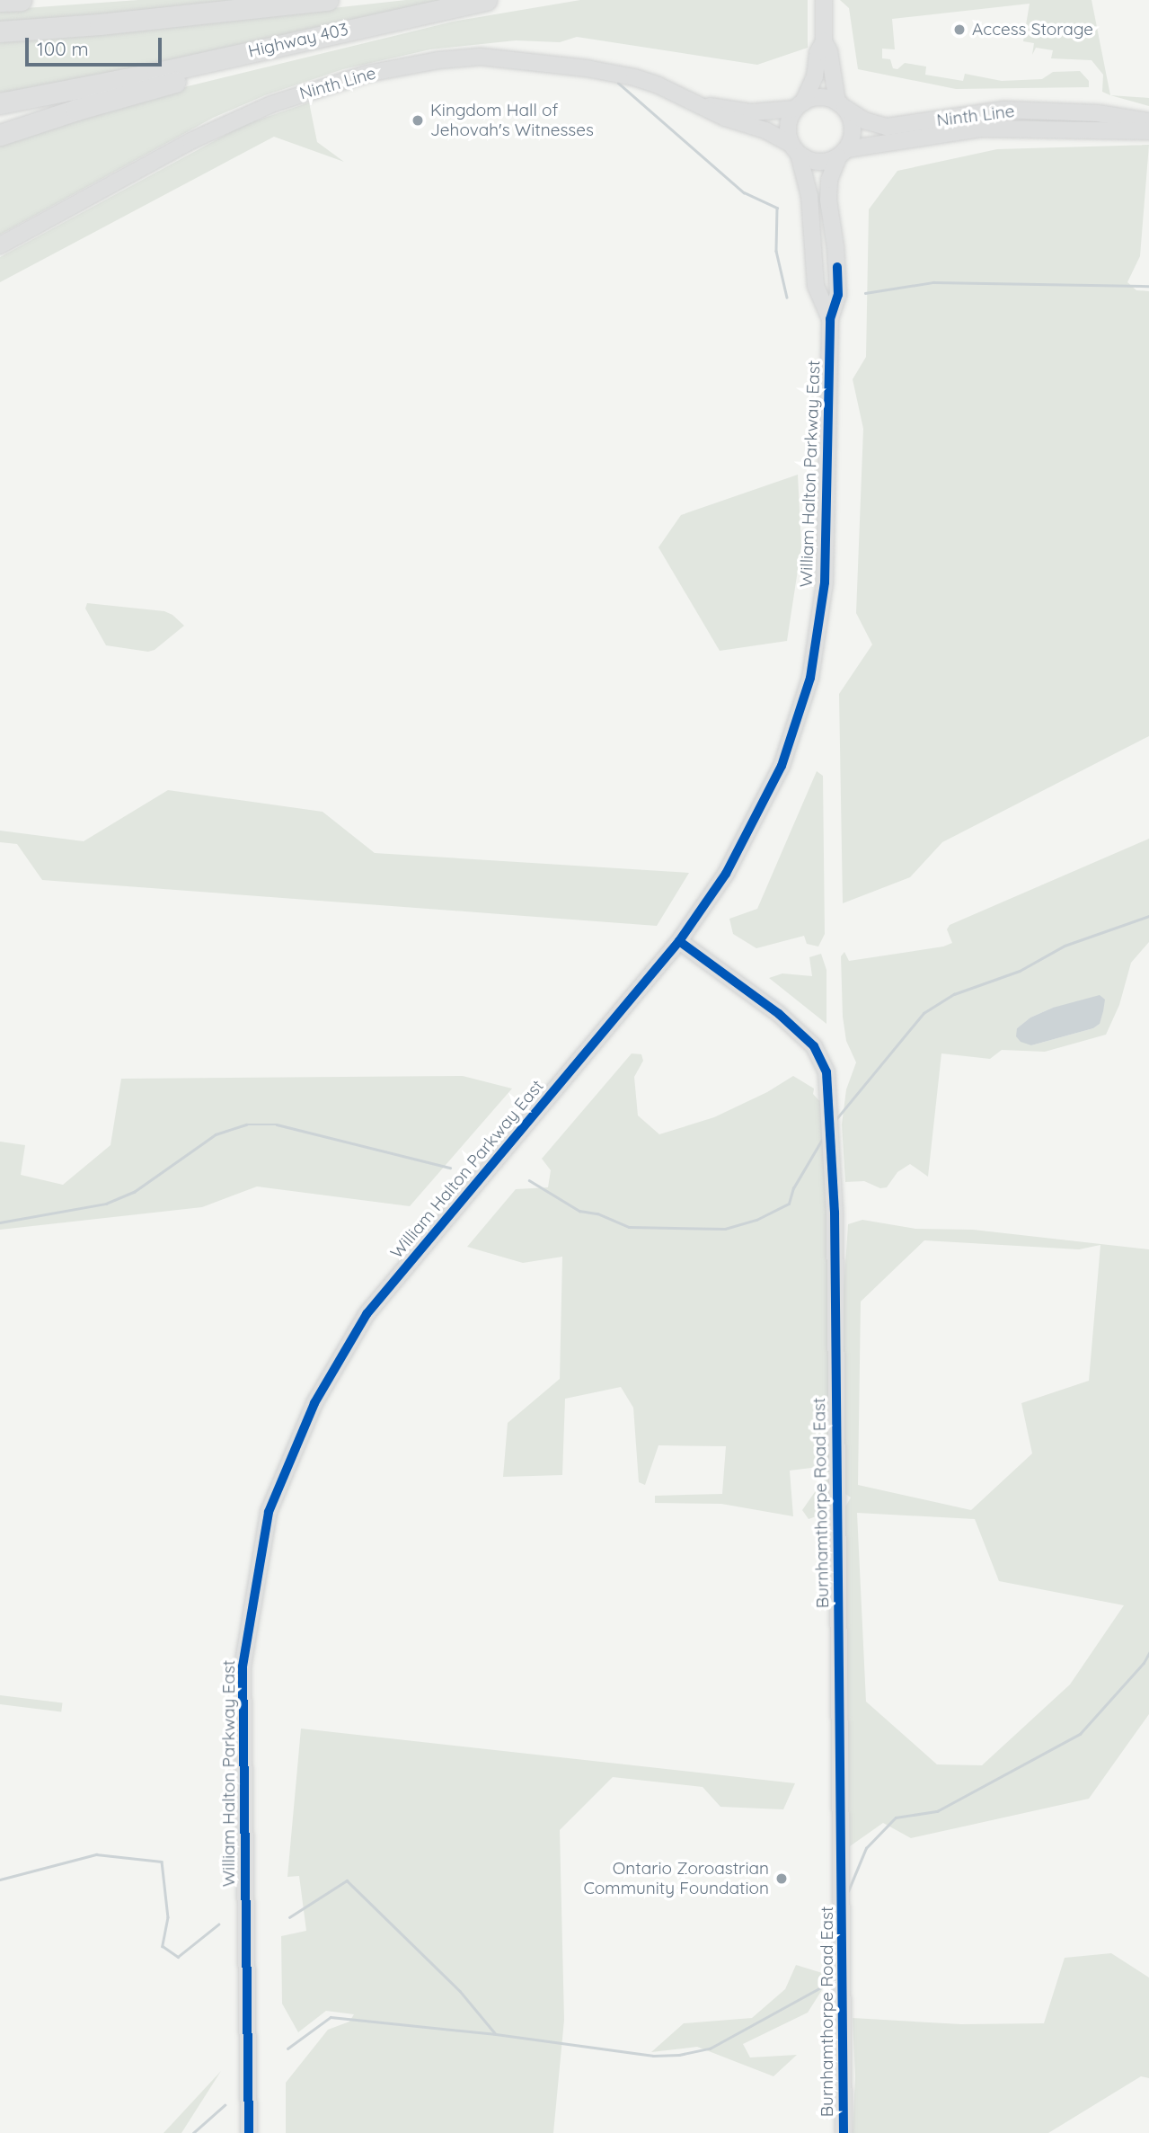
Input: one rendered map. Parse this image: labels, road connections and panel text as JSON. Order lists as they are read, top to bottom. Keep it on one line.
{"streets":{"highway":["Highway 403"],"main road":["Ninth Line","William Halton Parkway East","Burnhamthorpe Road East"]},"crossings":[["Ninth Line","William Halton Parkway East"],["William Halton Parkway East","Burnhamthorpe Road East"]],"places":["Access Storage","Kingdom Hall of Jehovah's Witnesses","Ontario Zoroastrian Community Foundation"],"scale_bar":"100 m"}
